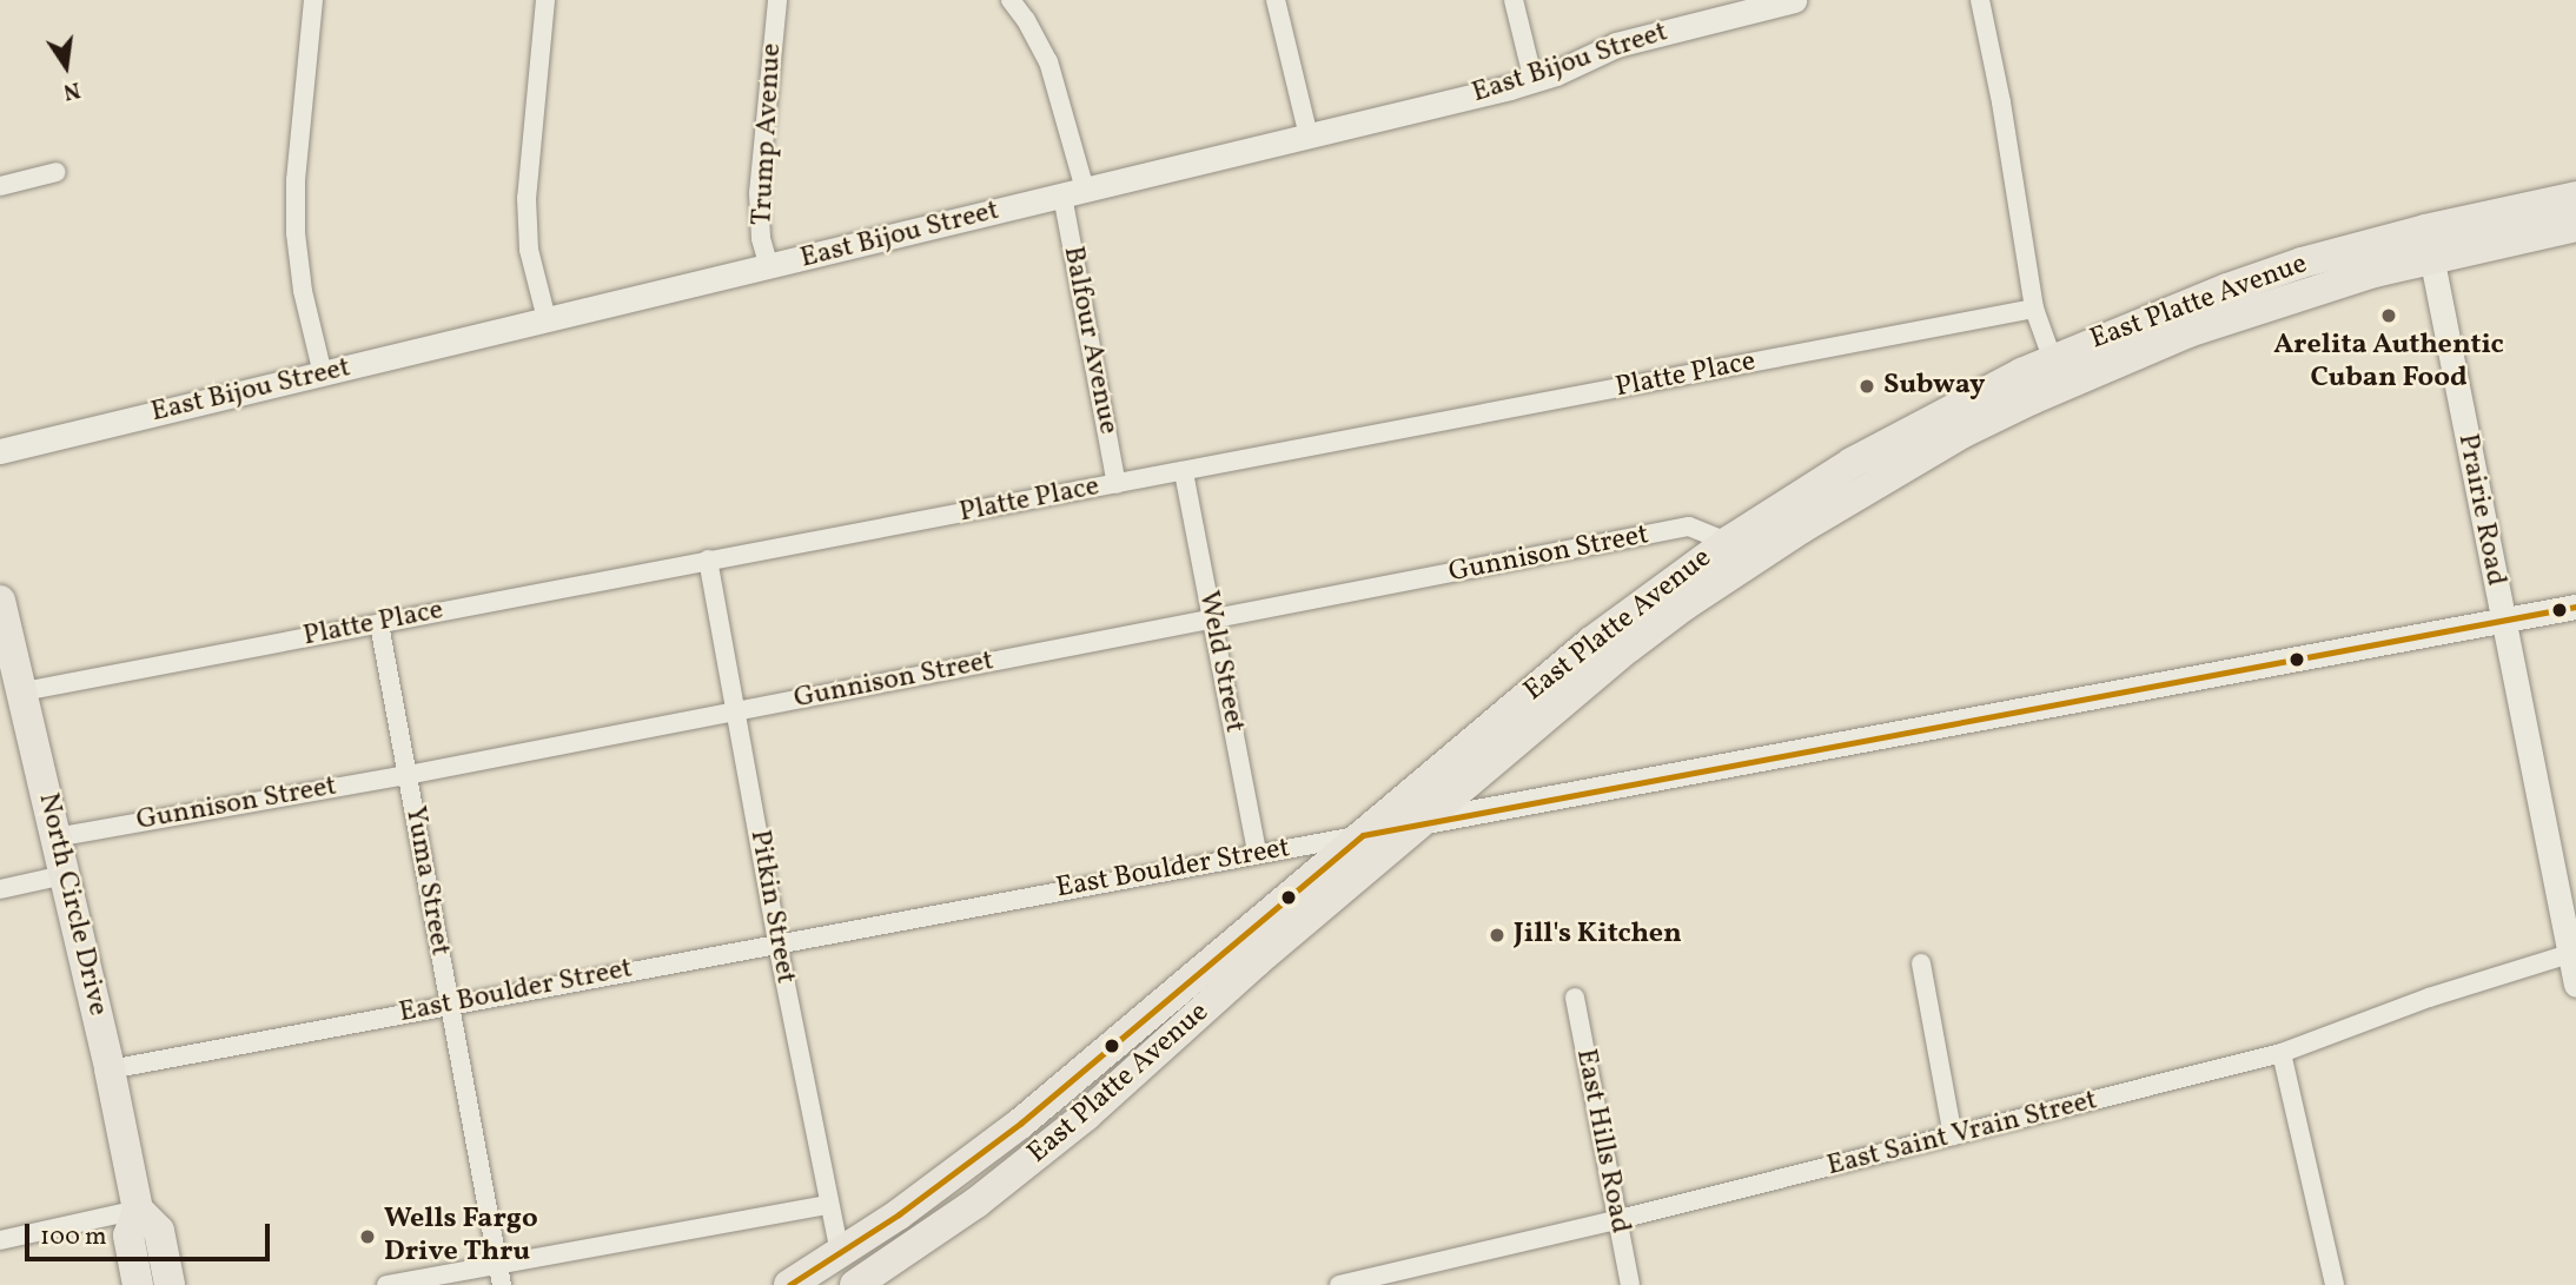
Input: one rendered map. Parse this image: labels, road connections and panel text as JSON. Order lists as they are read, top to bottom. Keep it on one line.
{"streets":{"main road":["East Platte Avenue","North Circle Drive"],"street":["East Bijou Street","Trump Avenue","Balfour Avenue","Platte Place","Prairie Road","Gunnison Street","Weld Street","East Boulder Street","Yuma Street","Pitkin Street","East Saint Vrain Street","East Hills Road"]},"crossings":[["East Bijou Street","Trump Avenue"],["East Bijou Street","Balfour Avenue"],["East Platte Avenue","Prairie Road"],["East Platte Avenue","Gunnison Street"],["East Platte Avenue","East Boulder Street"],["East Platte Avenue","Pitkin Street"],["Balfour Avenue","Platte Place"],["Platte Place","Weld Street"],["Platte Place","Yuma Street"],["Platte Place","North Circle Drive"],["Platte Place","Pitkin Street"],["Prairie Road","East Boulder Street"],["Prairie Road","East Saint Vrain Street"],["Gunnison Street","Weld Street"],["Gunnison Street","Yuma Street"],["Gunnison Street","North Circle Drive"],["Gunnison Street","Pitkin Street"],["Weld Street","East Boulder Street"],["East Boulder Street","Yuma Street"],["East Boulder Street","North Circle Drive"],["East Boulder Street","Pitkin Street"],["East Saint Vrain Street","East Hills Road"]],"places":["Arelita Authentic Cuban Food","Subway","Jill's Kitchen","Wells Fargo Drive Thru"],"scale_bar":"100 m","north":"bottom"}
